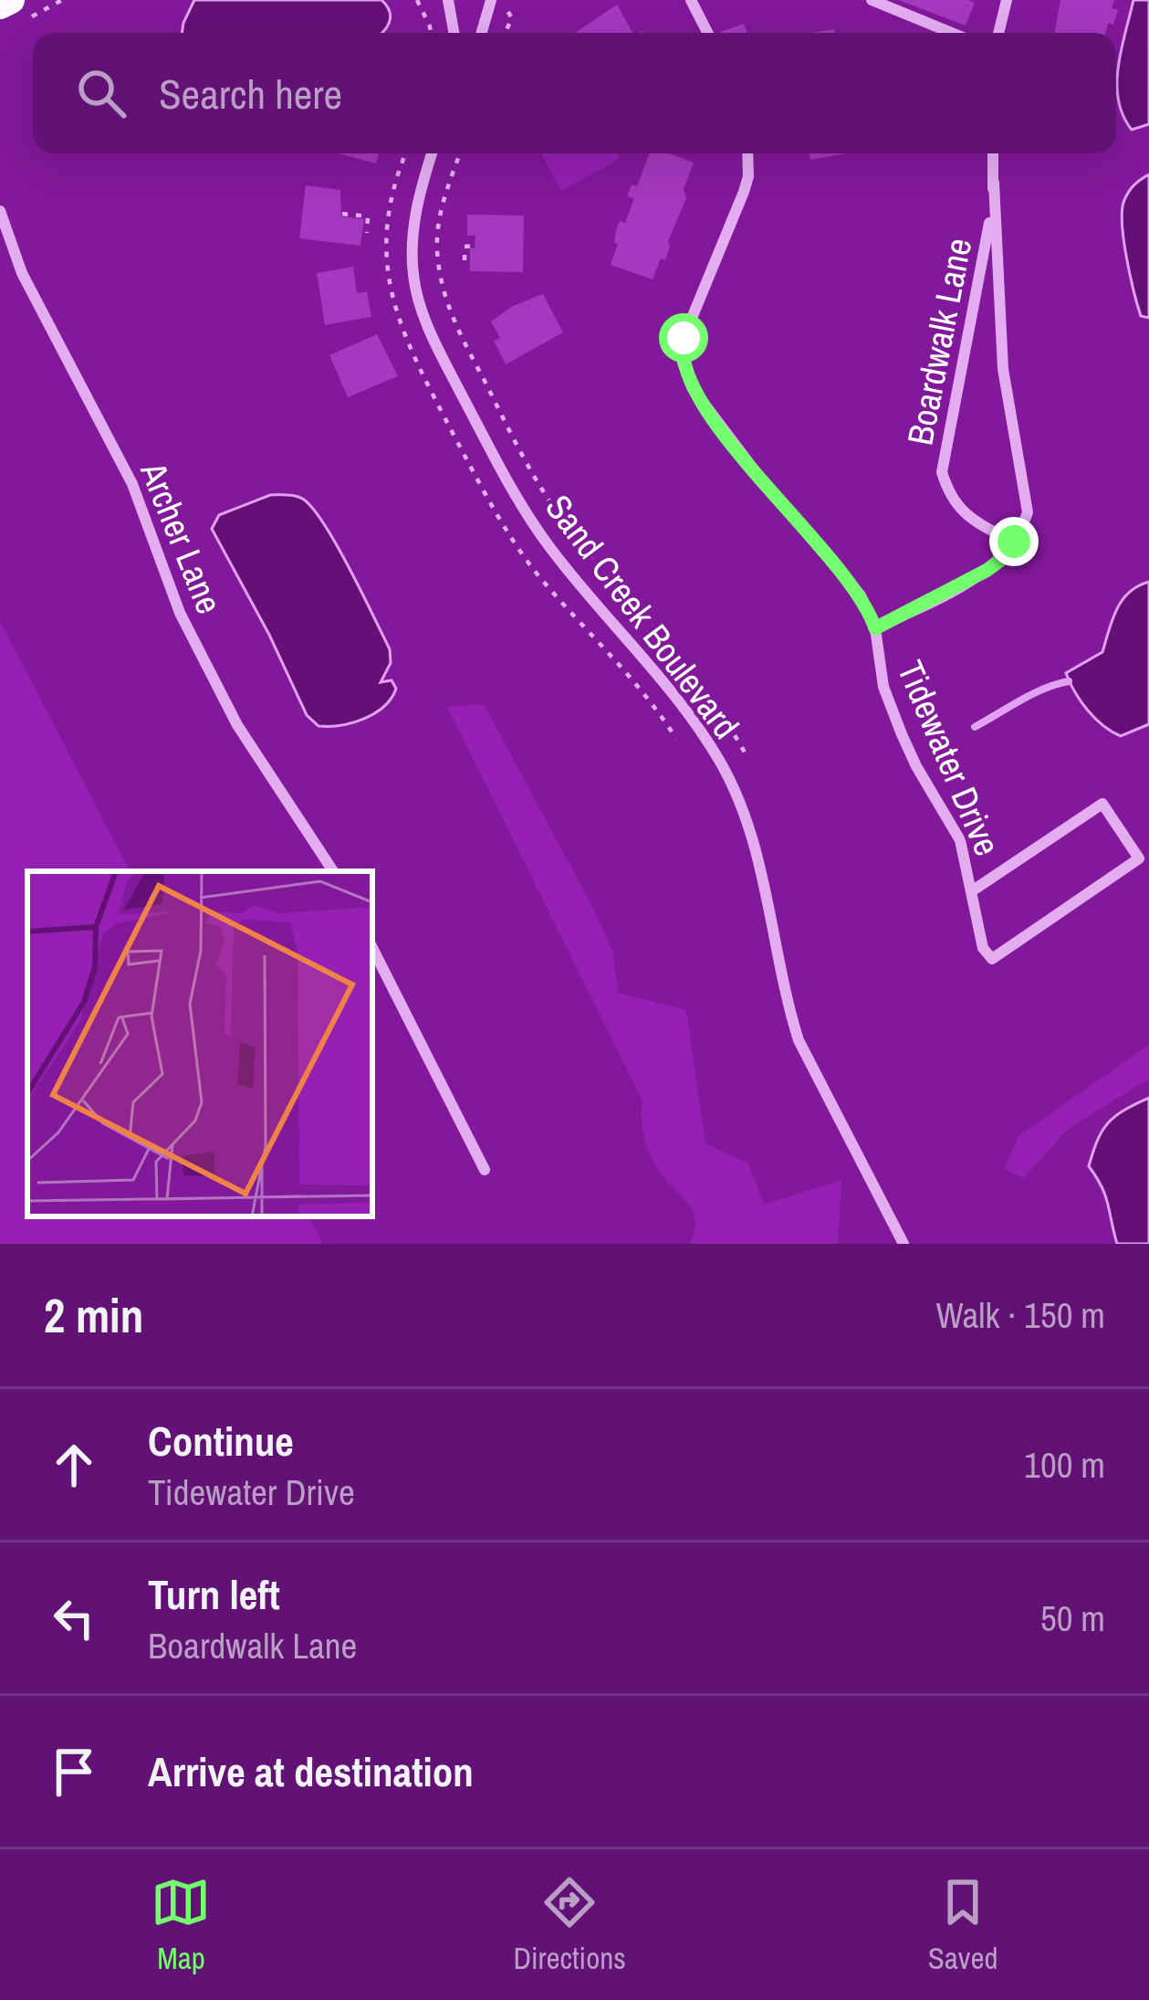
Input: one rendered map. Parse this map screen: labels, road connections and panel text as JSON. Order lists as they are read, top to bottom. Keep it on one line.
{"streets":{"street":["Boardwalk Lane","Archer Lane","Sand Creek Boulevard","Tidewater Drive"]},"page":{"search":"Search here","heading":["2 min","Walk · 150 m"],"list":[["Continue","Tidewater Drive","100 m"],["Turn left","Boardwalk Lane","50 m"],"Arrive at destination"],"nav":["Map","Directions","Saved"]}}
